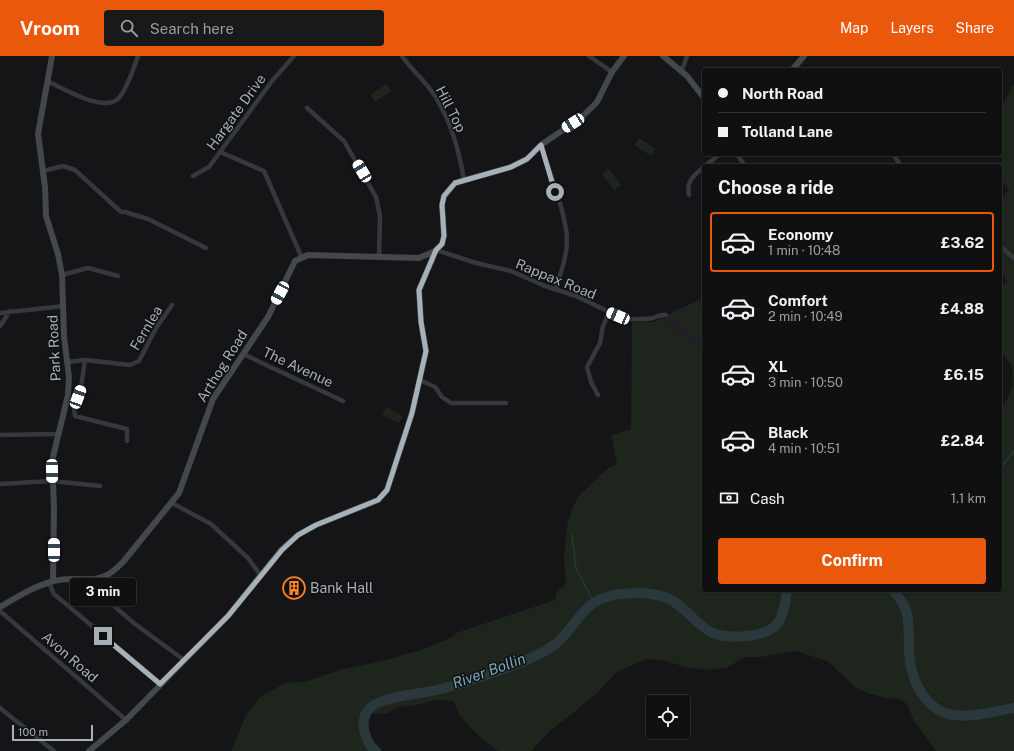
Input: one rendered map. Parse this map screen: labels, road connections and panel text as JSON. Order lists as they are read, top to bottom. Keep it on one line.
{"streets":{"street":["Hill Top","Hargate Drive","Rappax Road","Fernlea","Park Road","Arthog Road","The Avenue","Avon Road"]},"crossings":[["Fernlea","Park Road"],["Park Road","Arthog Road"],["Arthog Road","The Avenue"]],"water":["River Bollin"],"places":{"building":["Bank Hall"]},"scale_bar":"100 m","page":{"header":"Vroom","search":"Search here","nav":["Map","Layers","Share"],"banner":["North Road","Tolland Lane"],"heading":"Choose a ride","list":[{"name":"Economy","note":"1 min · 10:48","value":"£3.62"},{"name":"Comfort","note":"2 min · 10:49","value":"£4.88"},{"name":"XL","note":"3 min · 10:50","value":"£6.15"},{"name":"Black","note":"4 min · 10:51","value":"£2.84"}],"pay":["Cash","1.1 km"],"buttons":"Confirm","bubble":"3 min","scale":"100 m"}}
